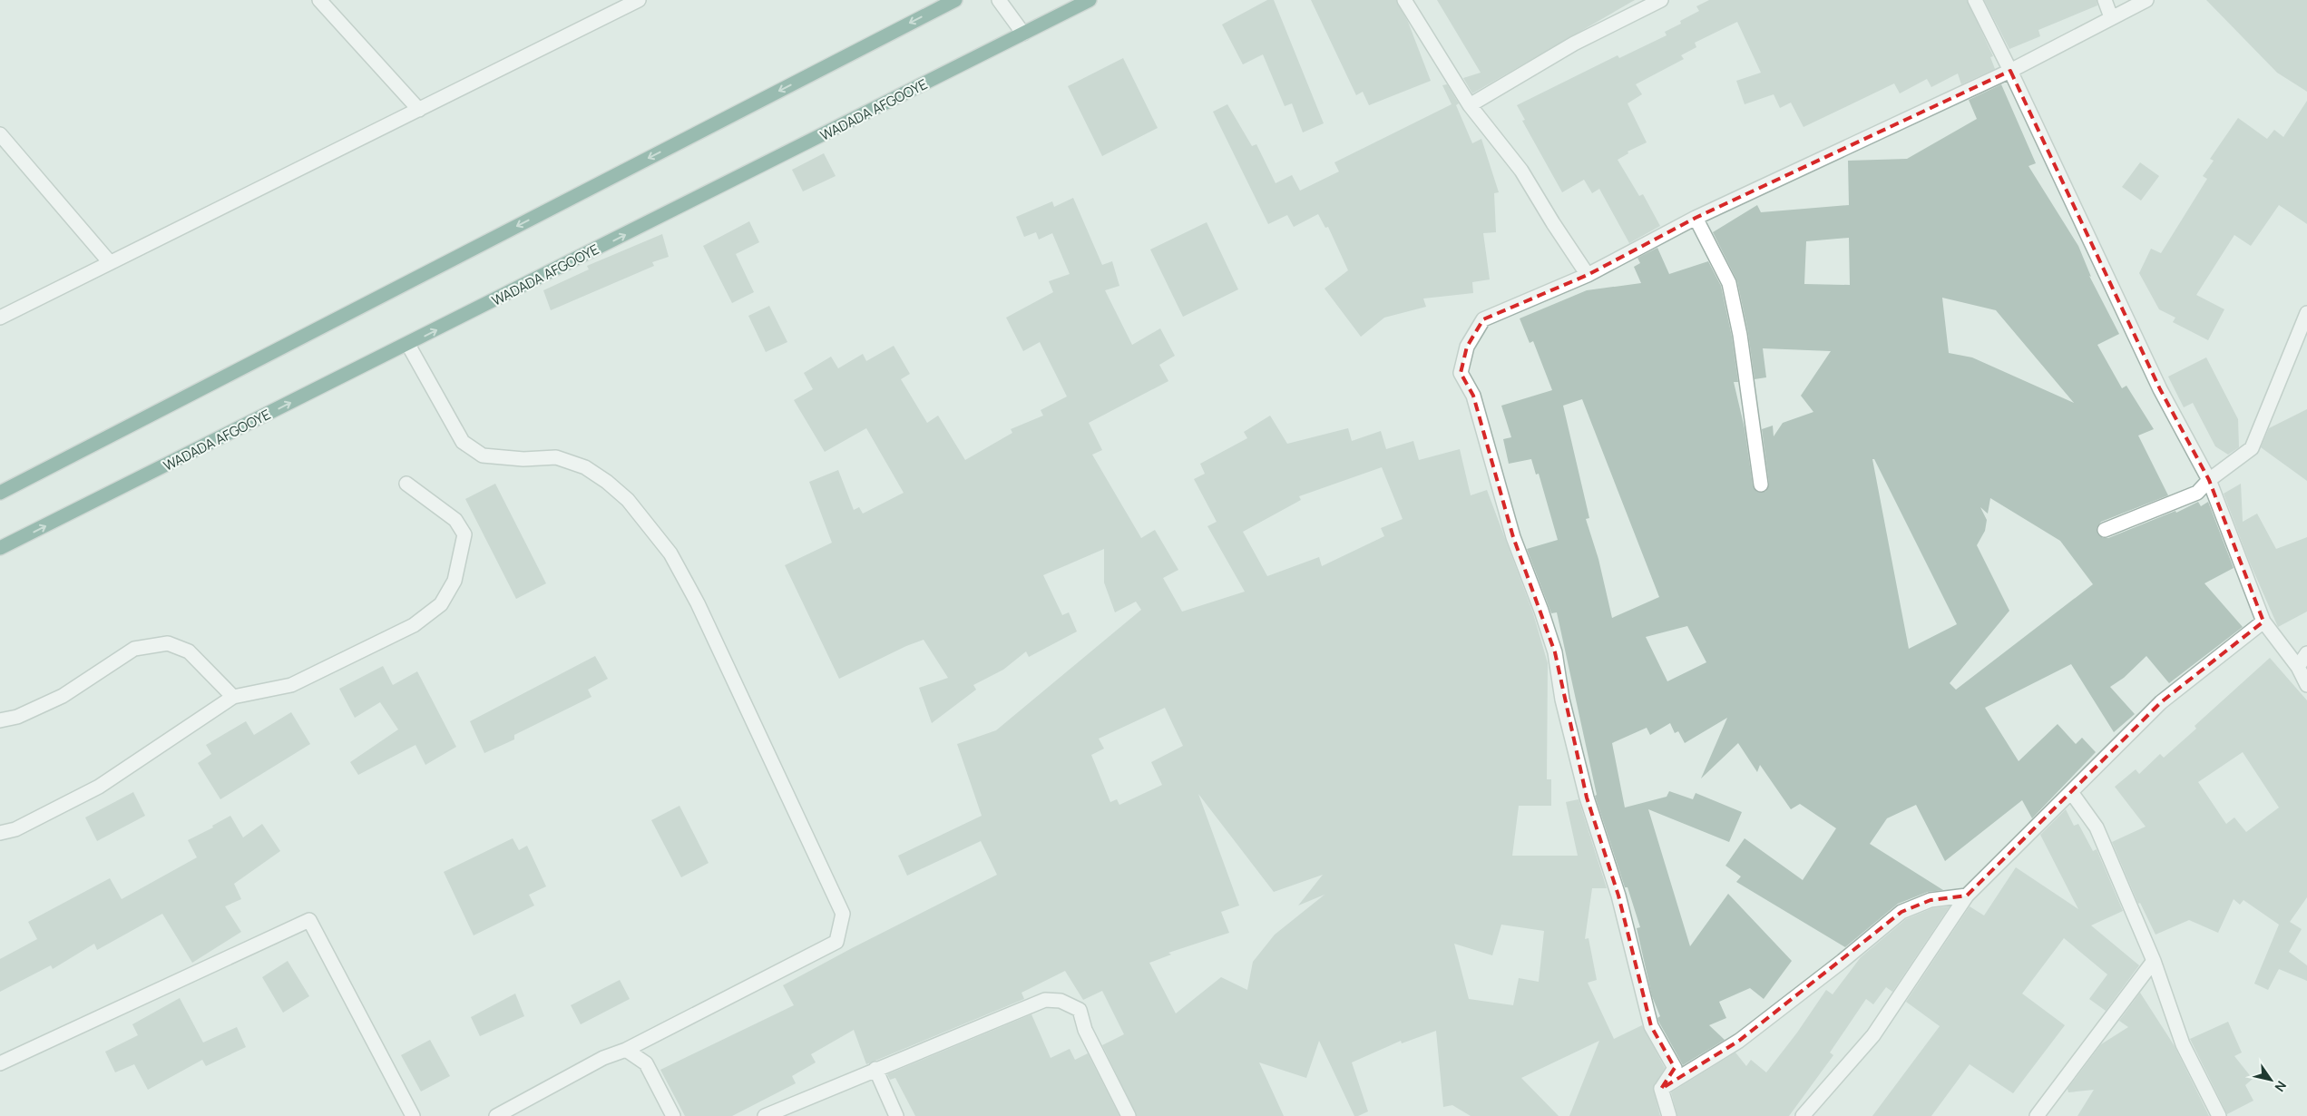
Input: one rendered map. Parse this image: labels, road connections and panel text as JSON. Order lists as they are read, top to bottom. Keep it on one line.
{"streets":{"highway":["WADADA AFGOOYE"]},"north":"bottom right"}
